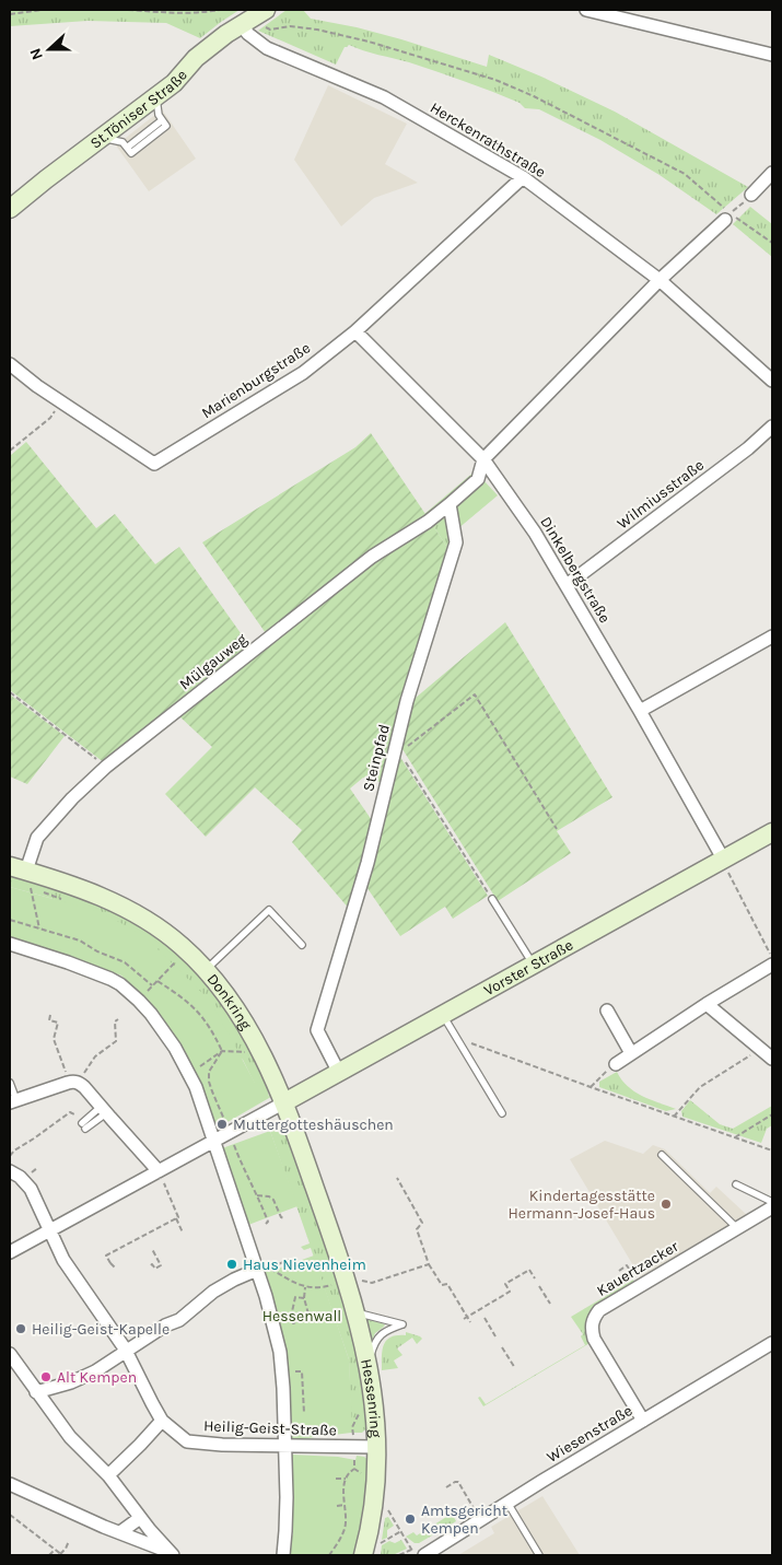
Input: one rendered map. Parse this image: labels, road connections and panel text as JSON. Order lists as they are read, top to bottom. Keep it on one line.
{"streets":{"main road":["St.Töniser Straße","Vorster Straße","Donkring","Hessenring"],"street":["Herckenrathstraße","Marienburgstraße","Wilmiusstraße","Dinkelbergstraße","Mülgauweg","Steinpfad","Kauertzacker","Heilig-Geist-Straße","Wiesenstraße"]},"crossings":[["St.Töniser Straße","Herckenrathstraße"],["Herckenrathstraße","Marienburgstraße"],["Marienburgstraße","Dinkelbergstraße"],["Wilmiusstraße","Dinkelbergstraße"],["Dinkelbergstraße","Vorster Straße"],["Mülgauweg","Steinpfad"],["Mülgauweg","Donkring"],["Steinpfad","Vorster Straße"],["Vorster Straße","Donkring"],["Donkring","Hessenring"],["Kauertzacker","Wiesenstraße"],["Hessenring","Heilig-Geist-Straße"]],"parks":["Hessenwall"],"places":["Muttergotteshäuschen","Kindertagesstätte Hermann-Josef-Haus","Haus Nievenheim","Heilig-Geist-Kapelle","Alt Kempen","Amtsgericht Kempen"],"north":"left"}
